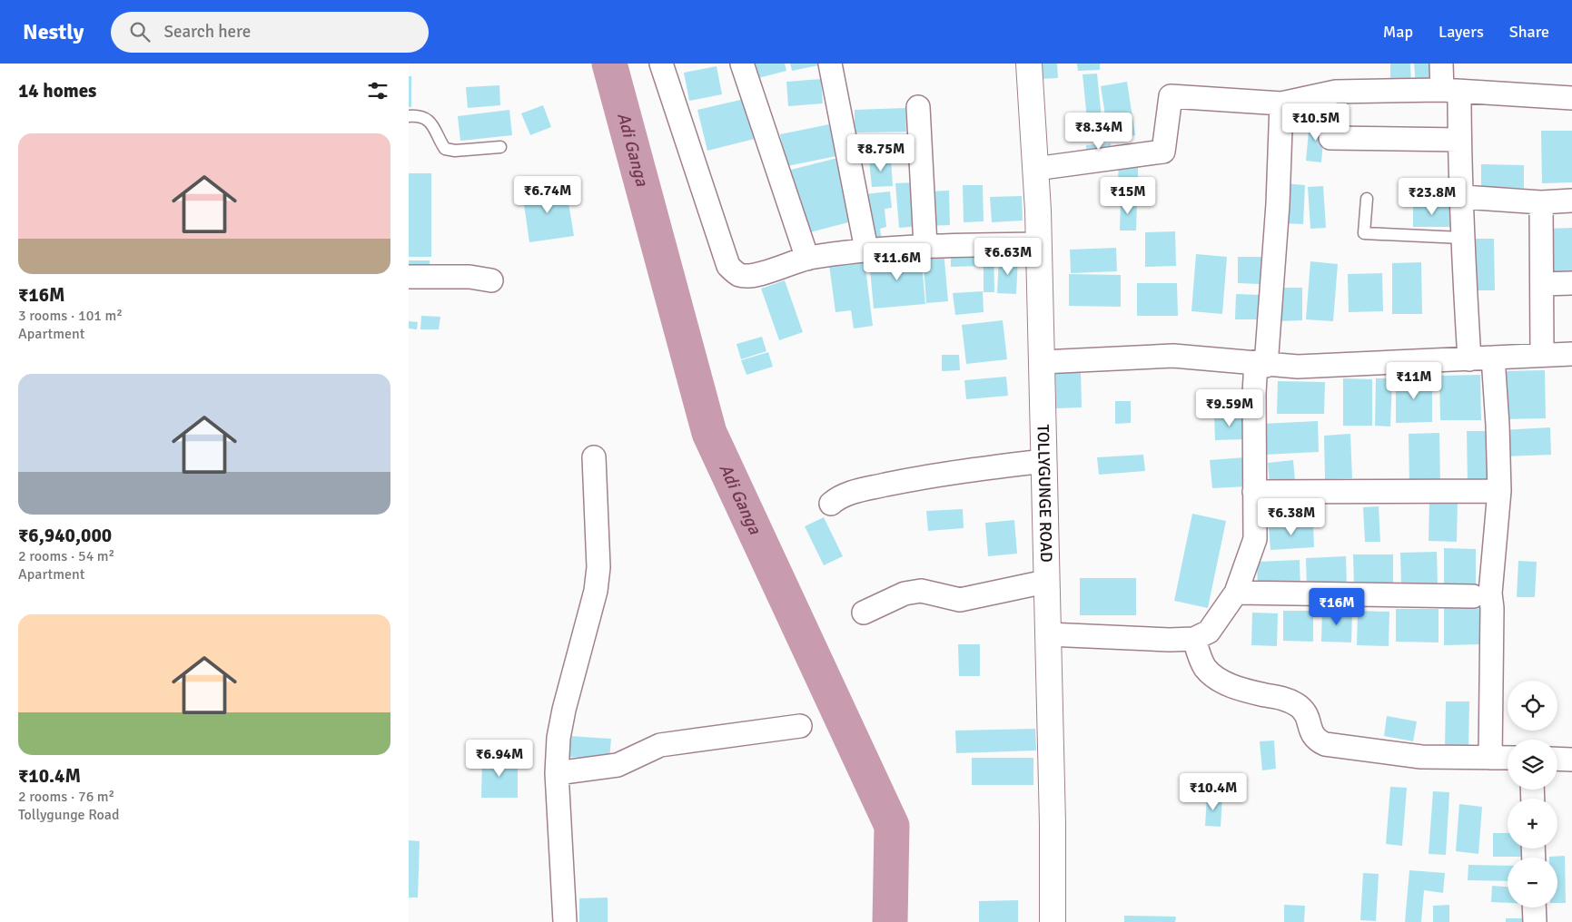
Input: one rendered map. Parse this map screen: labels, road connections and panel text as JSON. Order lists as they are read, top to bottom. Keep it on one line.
{"streets":{"street":["TOLLYGUNGE ROAD"]},"water":["Adi Ganga"],"page":{"header":"Nestly","search":"Search here","nav":["Map","Layers","Share"],"heading":"14 homes","price":["₹10.5M","₹8.34M","₹8.75M","₹6.74M","₹15M","₹23.8M","₹6.63M","₹11.6M","₹11M","₹9.59M","₹6.38M","₹16M","₹6.94M","₹10.4M"],"list":[{"name":"₹16M","note":"3 rooms · 101 m² · Apartment"},{"name":"₹6,940,000","note":"2 rooms · 54 m² · Apartment"},{"name":"₹10.4M","note":"2 rooms · 76 m² · Tollygunge Road"}],"map_buttons":["+","−"]}}
